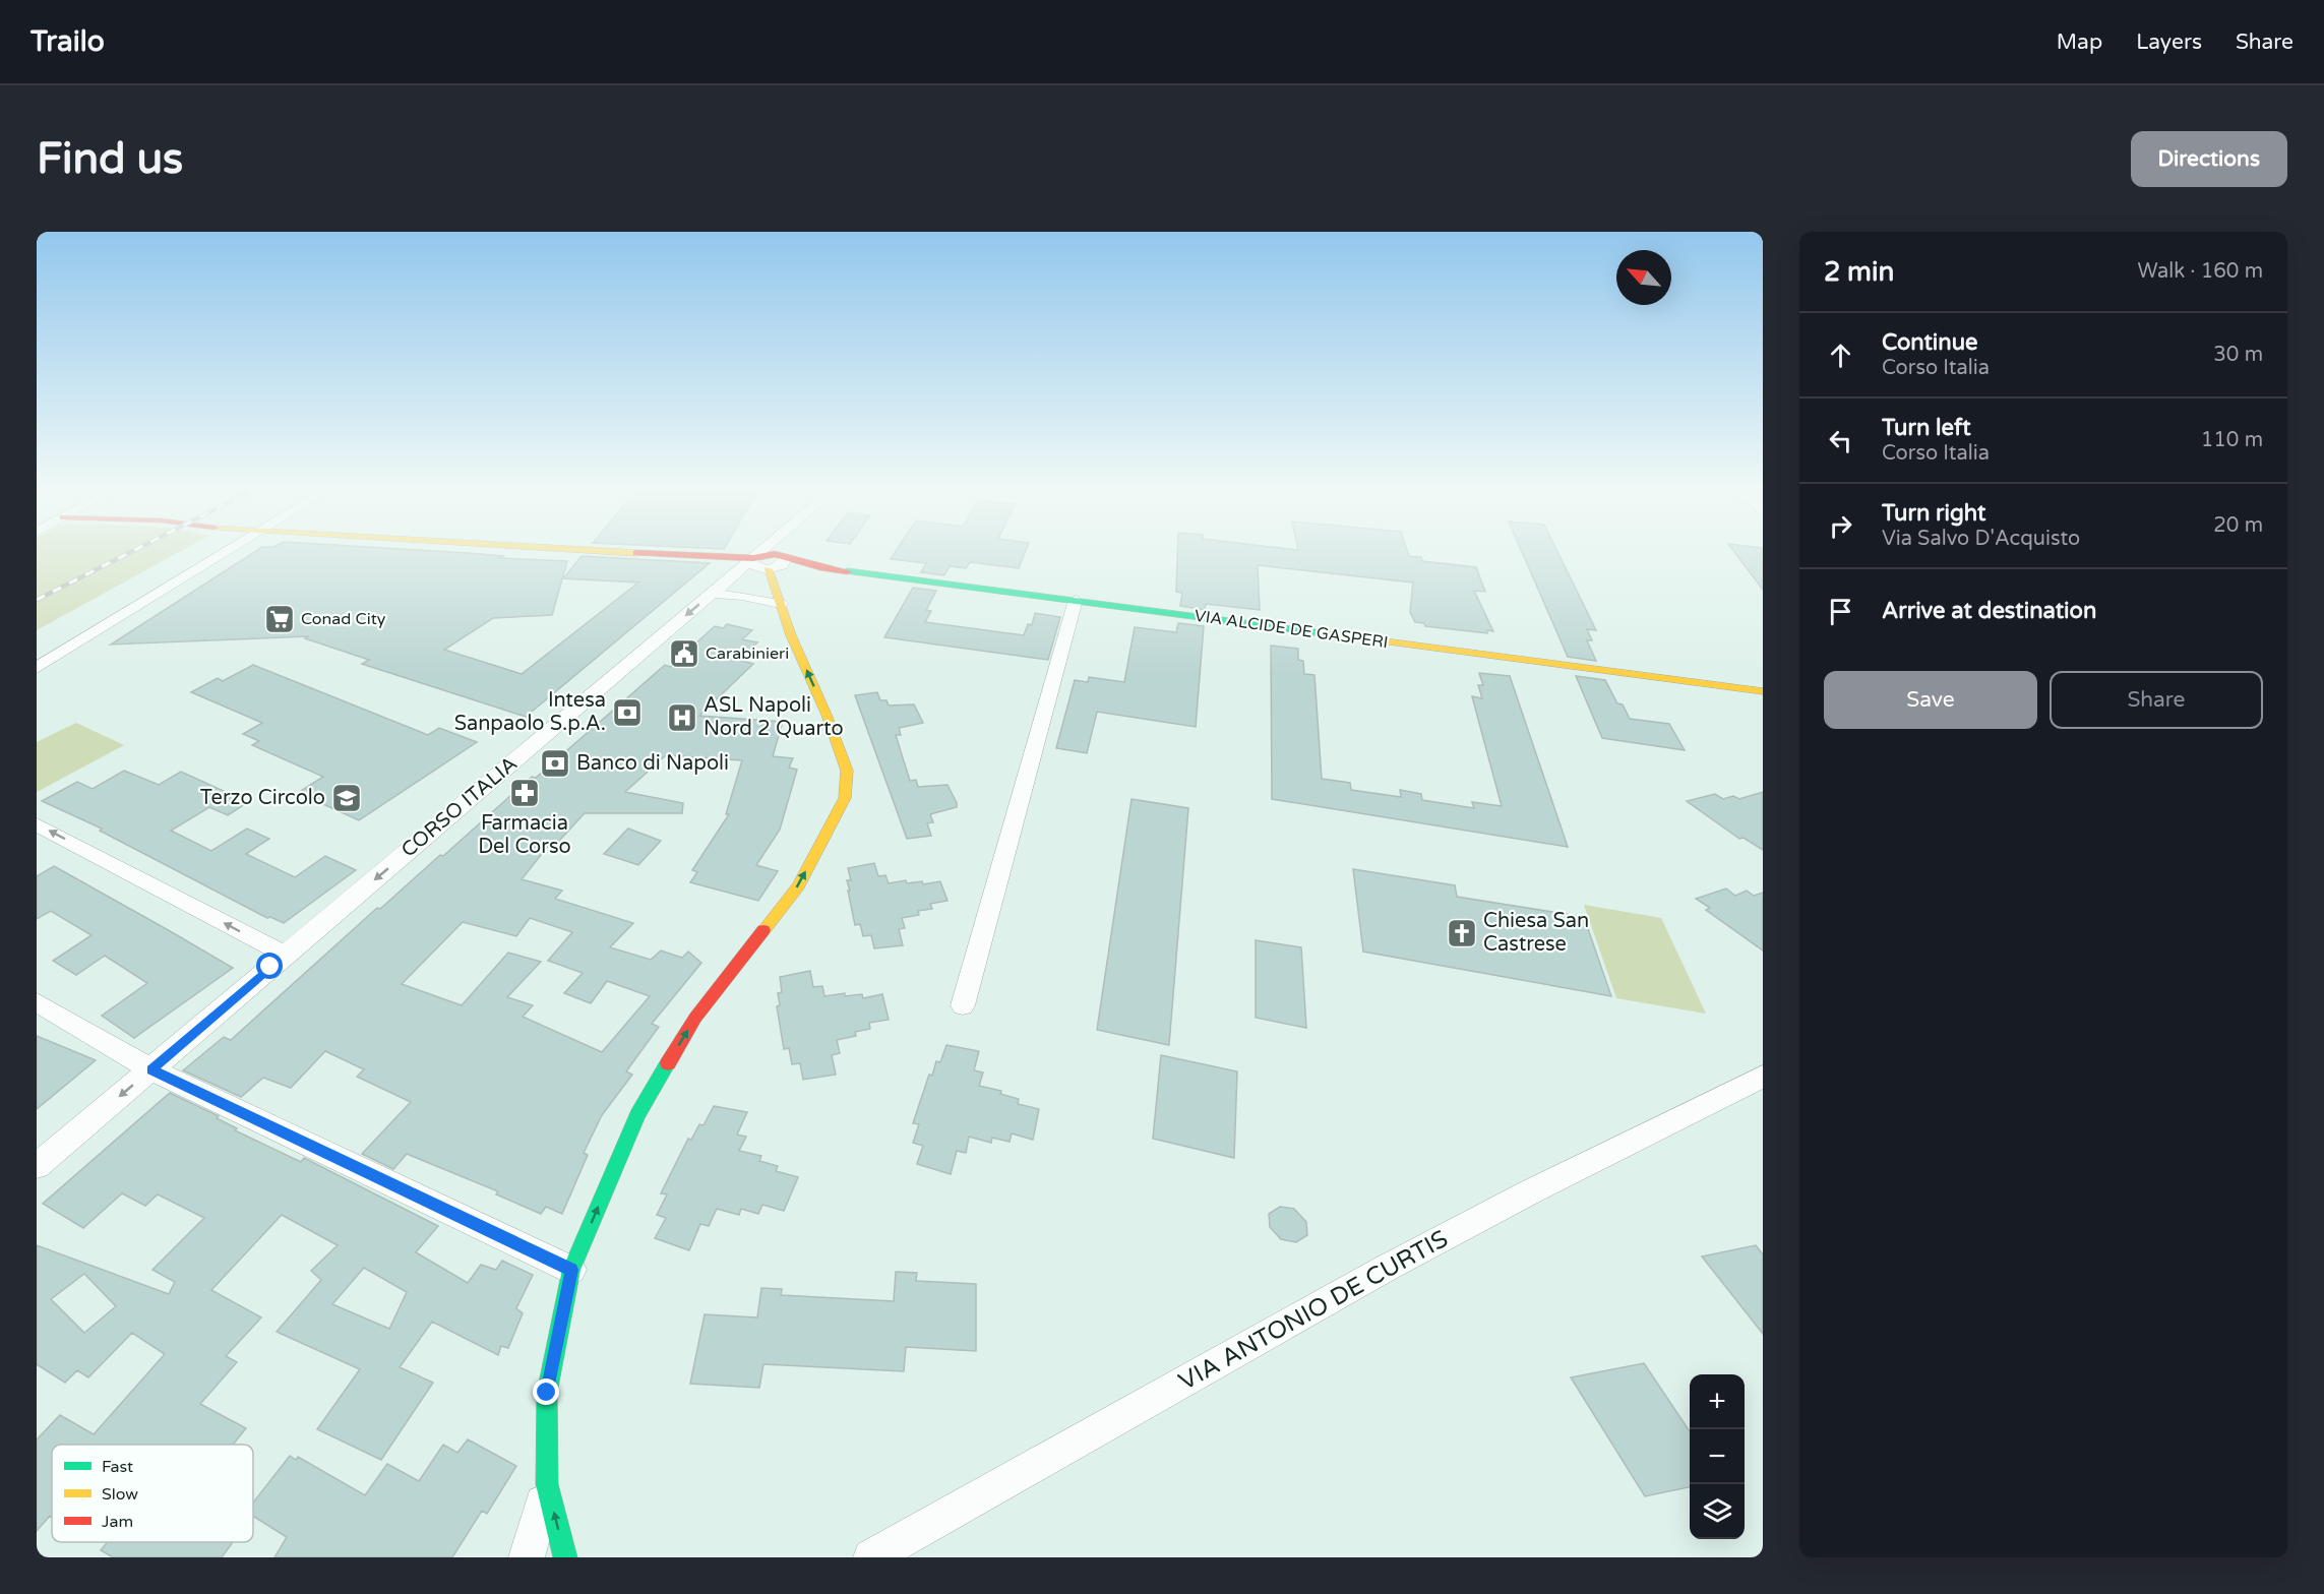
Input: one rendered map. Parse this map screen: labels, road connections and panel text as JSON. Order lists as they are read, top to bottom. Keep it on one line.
{"streets":{"street":["VIA ALCIDE DE GASPERI","CORSO ITALIA","VIA ANTONIO DE CURTIS"]},"one_way":["CORSO ITALIA"],"places":{"supermarket":["Conad City"],"public building":["Carabinieri"],"bank":["Intesa Sanpaolo S.p.A.","Banco di Napoli"],"hospital":["ASL Napoli Nord 2 Quarto"],"pharmacy":["Farmacia Del Corso"],"school or university":["Terzo Circolo"],"church":["Chiesa San Castrese"]},"legend":["Fast","Slow","Jam"],"north":"top left","page":{"header":"Trailo","nav":["Map","Layers","Share"],"buttons":["Directions",["Save","Share"]],"title":"Find us","heading":["2 min","Walk · 160 m"],"list":[["Continue","Corso Italia","30 m"],["Turn left","Corso Italia","110 m"],["Turn right","Via Salvo D'Acquisto","20 m"],"Arrive at destination"],"map_buttons":["+","−"]}}
